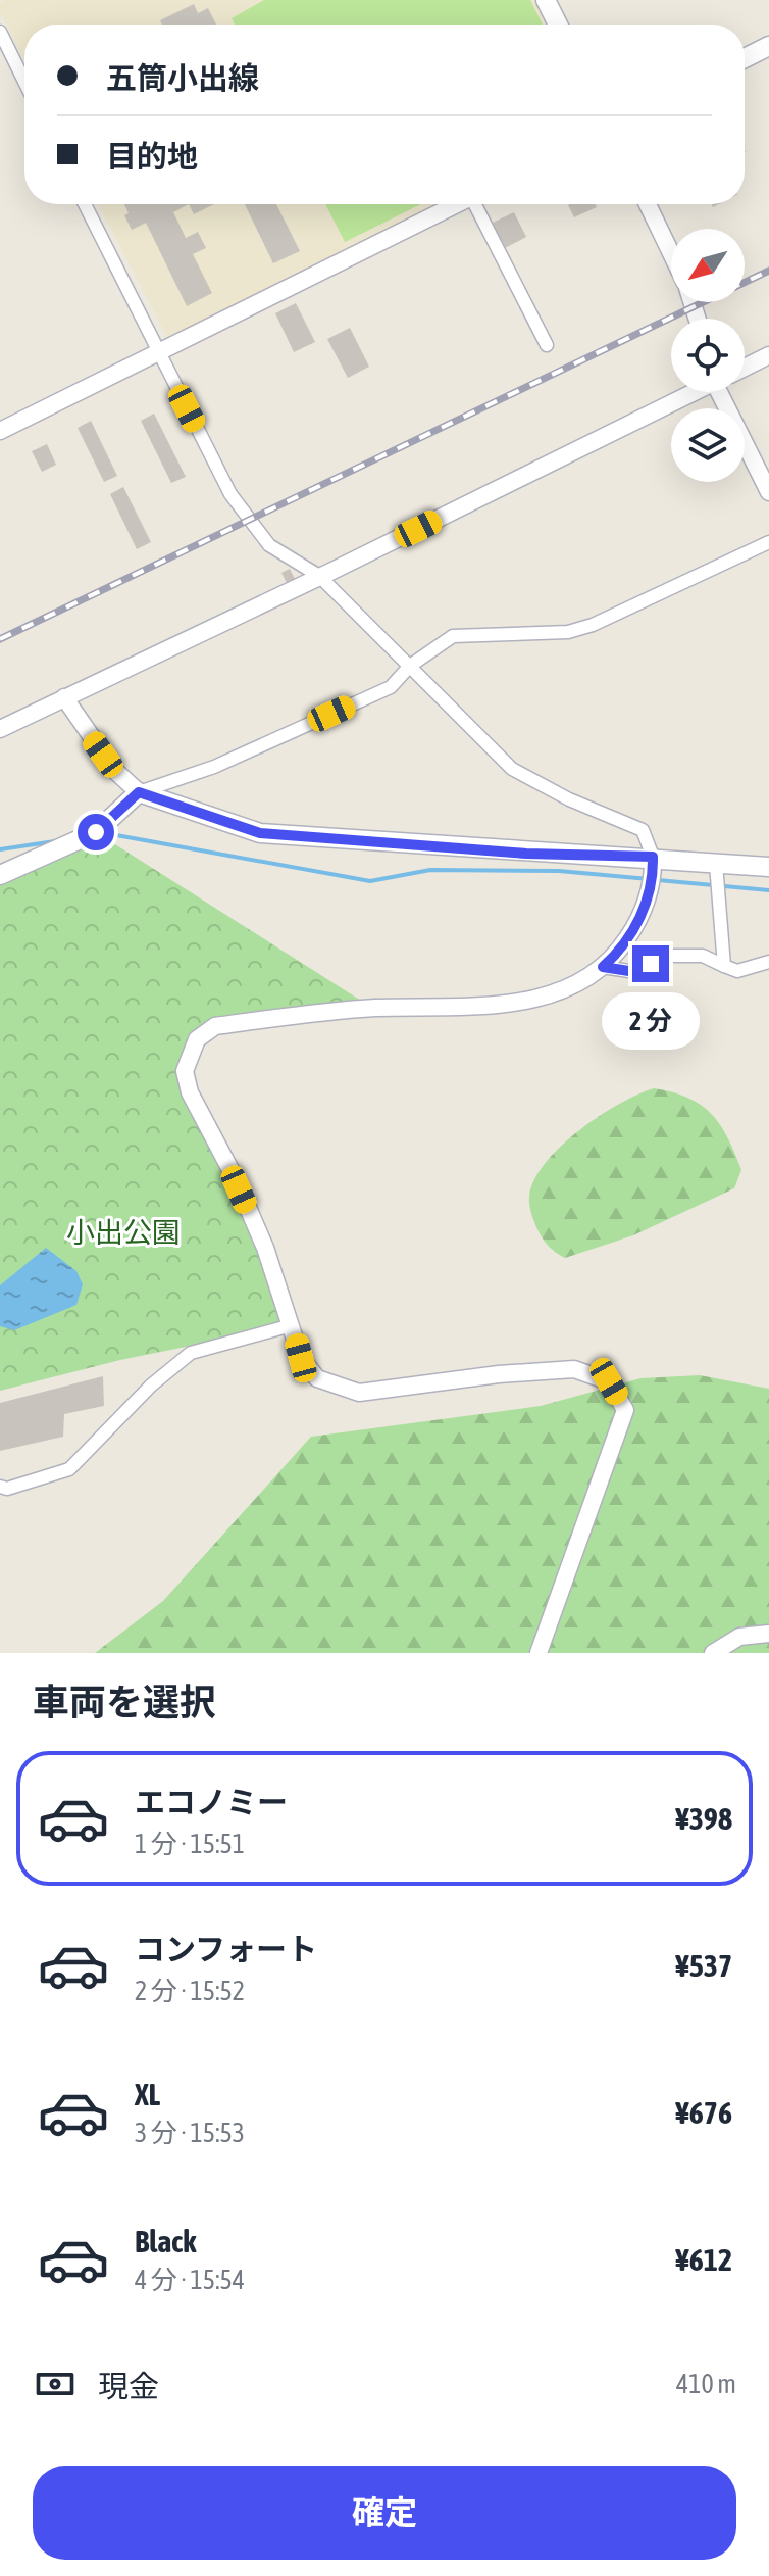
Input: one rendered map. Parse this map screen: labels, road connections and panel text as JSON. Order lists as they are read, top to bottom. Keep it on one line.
{"parks":["小出公園"],"north":"bottom left","page":{"banner":["五筒小出線","目的地"],"bubble":"2 分","heading":"車両を選択","list":[{"name":"エコノミー","note":"1 分 · 15:51","value":"¥398"},{"name":"コンフォート","note":"2 分 · 15:52","value":"¥537"},{"name":"XL","note":"3 分 · 15:53","value":"¥676"},{"name":"Black","note":"4 分 · 15:54","value":"¥612"}],"pay":["現金","410 m"],"buttons":"確定"}}
